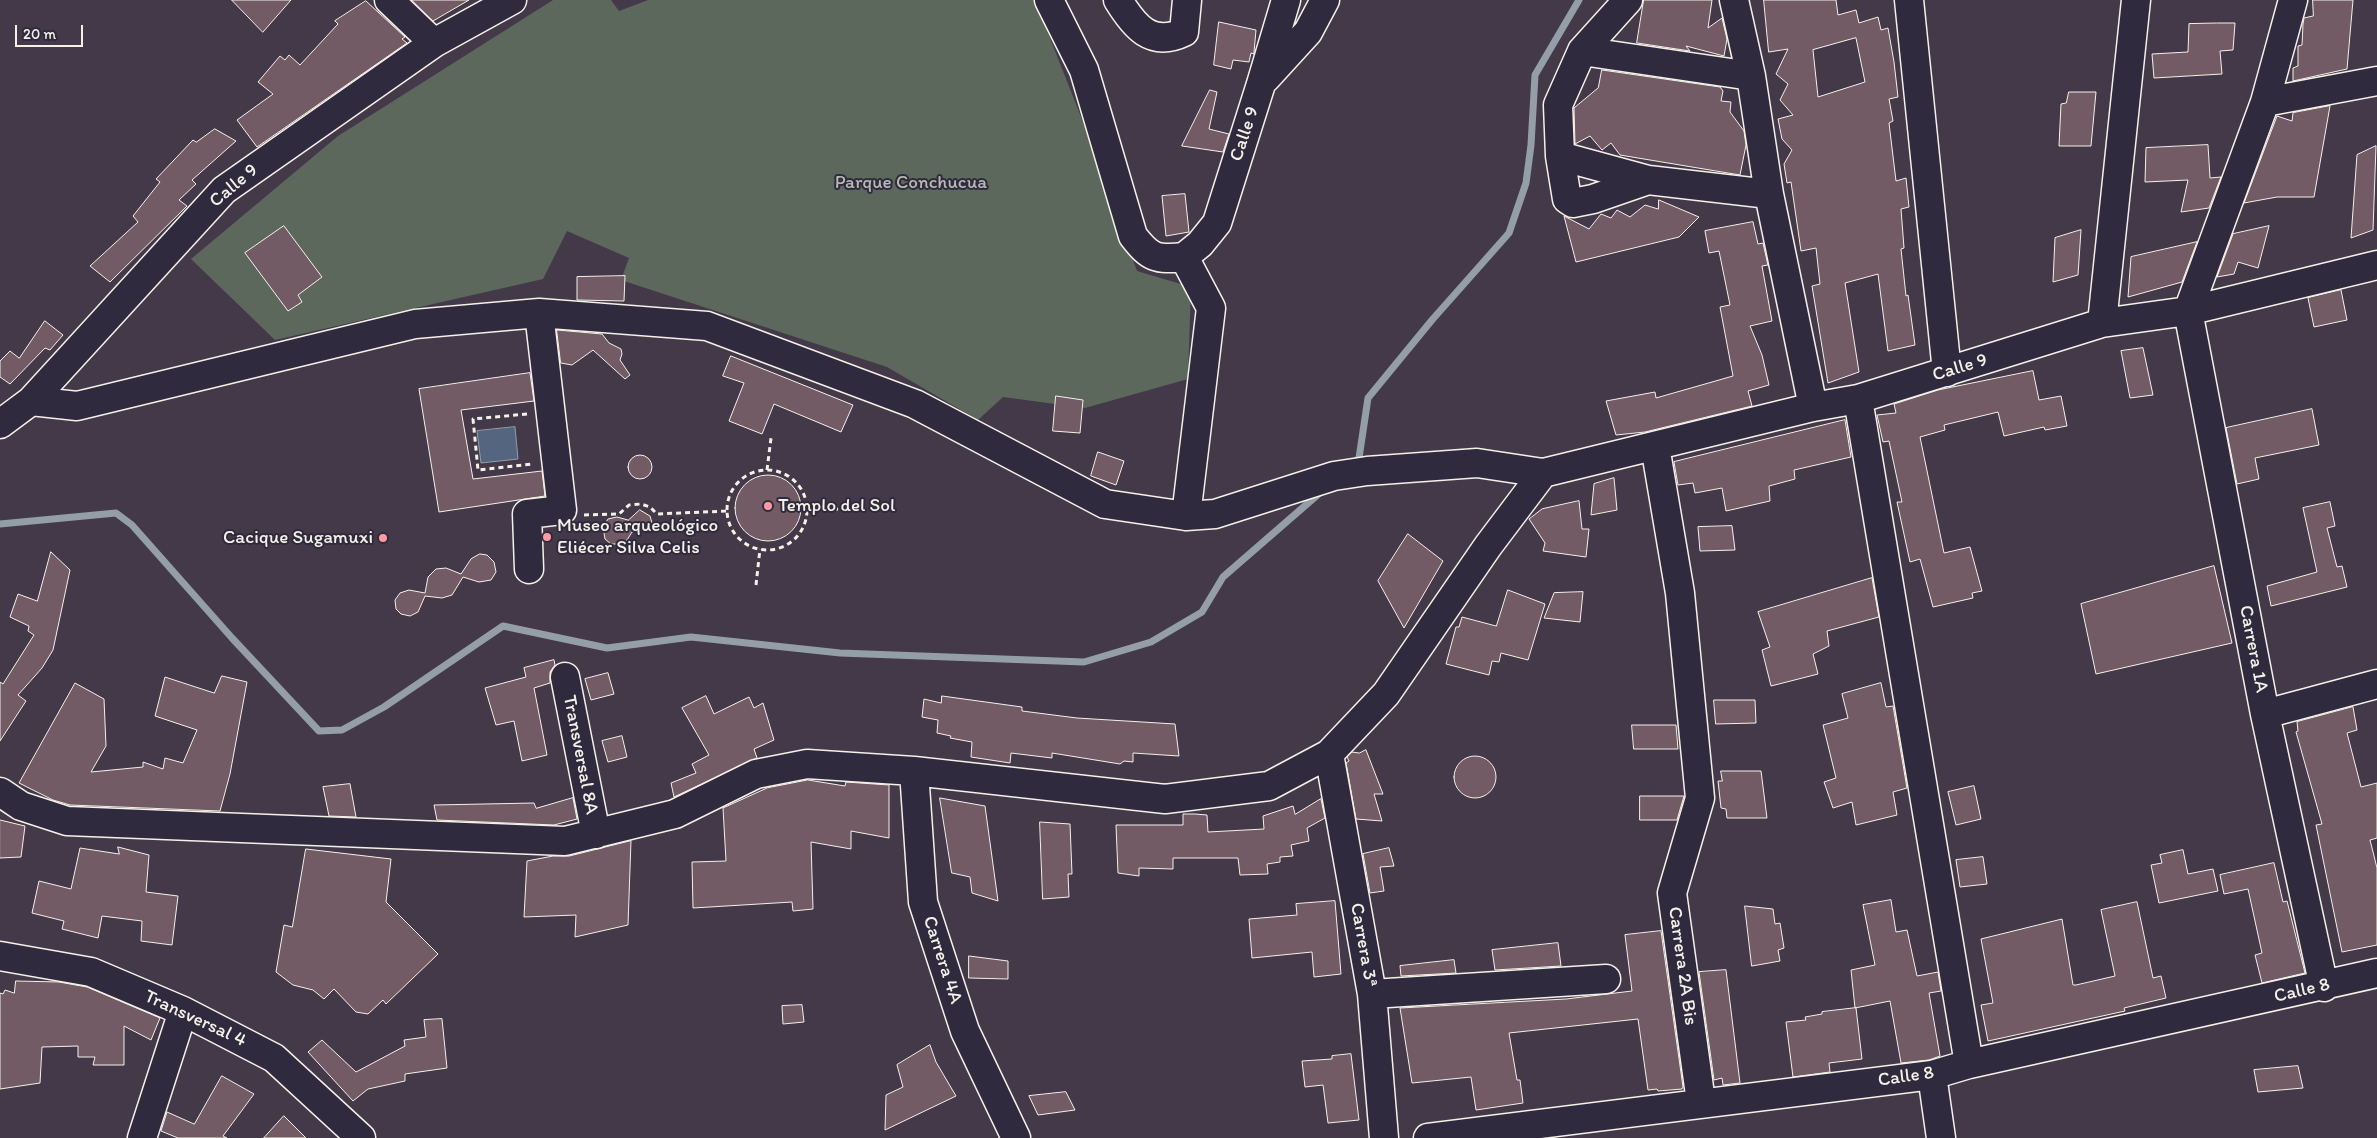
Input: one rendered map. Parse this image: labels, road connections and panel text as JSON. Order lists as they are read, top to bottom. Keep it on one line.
{"streets":{"street":["Calle 9","Carrera 1A","Transversal 8A","Carrera 3ª","Carrera 4A","Carrera 2A Bis","Calle 8","Transversal 4"]},"crossings":[["Calle 9","Carrera 1A"],["Calle 9","Carrera 2A Bis"],["Carrera 1A","Calle 8"],["Carrera 2A Bis","Calle 8"]],"parks":["Parque Conchucua"],"places":["Templo del Sol","Museo arqueológico Eliécer Silva Celis","Cacique Sugamuxi"],"scale_bar":"20 m"}
